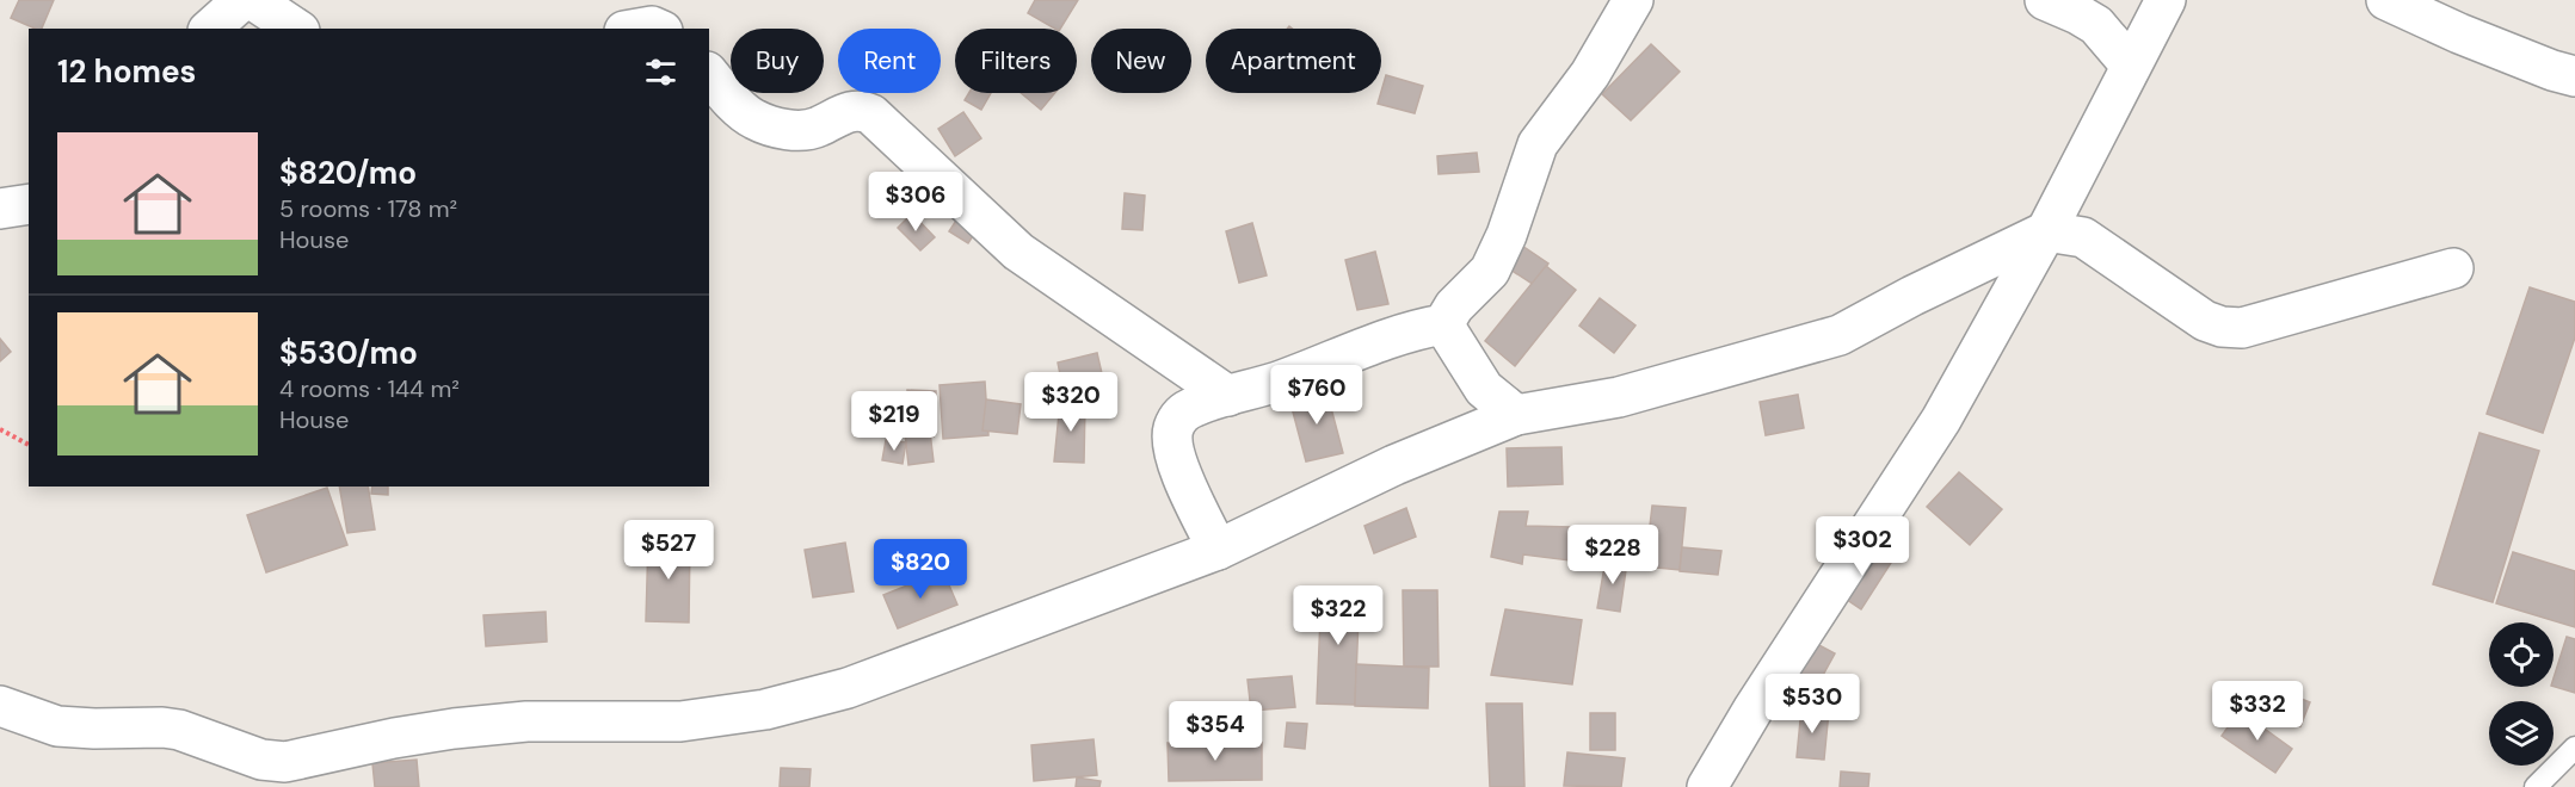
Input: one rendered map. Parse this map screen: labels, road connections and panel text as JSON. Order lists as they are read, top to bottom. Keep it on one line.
{"page":{"chip":["Buy","Rent","Filters","New","Apartment"],"heading":"12 homes","list":[{"name":"$820/mo","note":"5 rooms · 178 m² · House"},{"name":"$530/mo","note":"4 rooms · 144 m² · House"}],"price":["$306","$760","$320","$219","$302","$527","$228","$820","$322","$530","$332","$354"]}}
